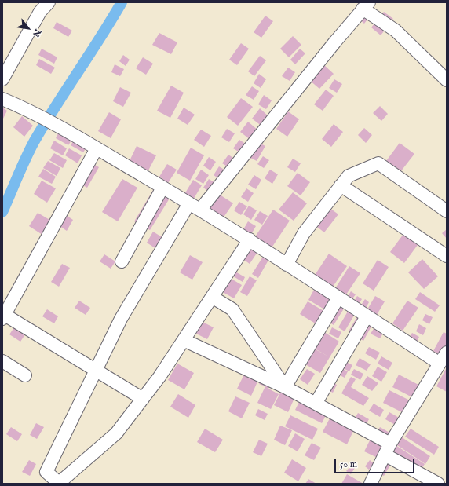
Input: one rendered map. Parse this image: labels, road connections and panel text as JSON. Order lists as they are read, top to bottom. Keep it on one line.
{"scale_bar":"50 m","north":"bottom right"}
